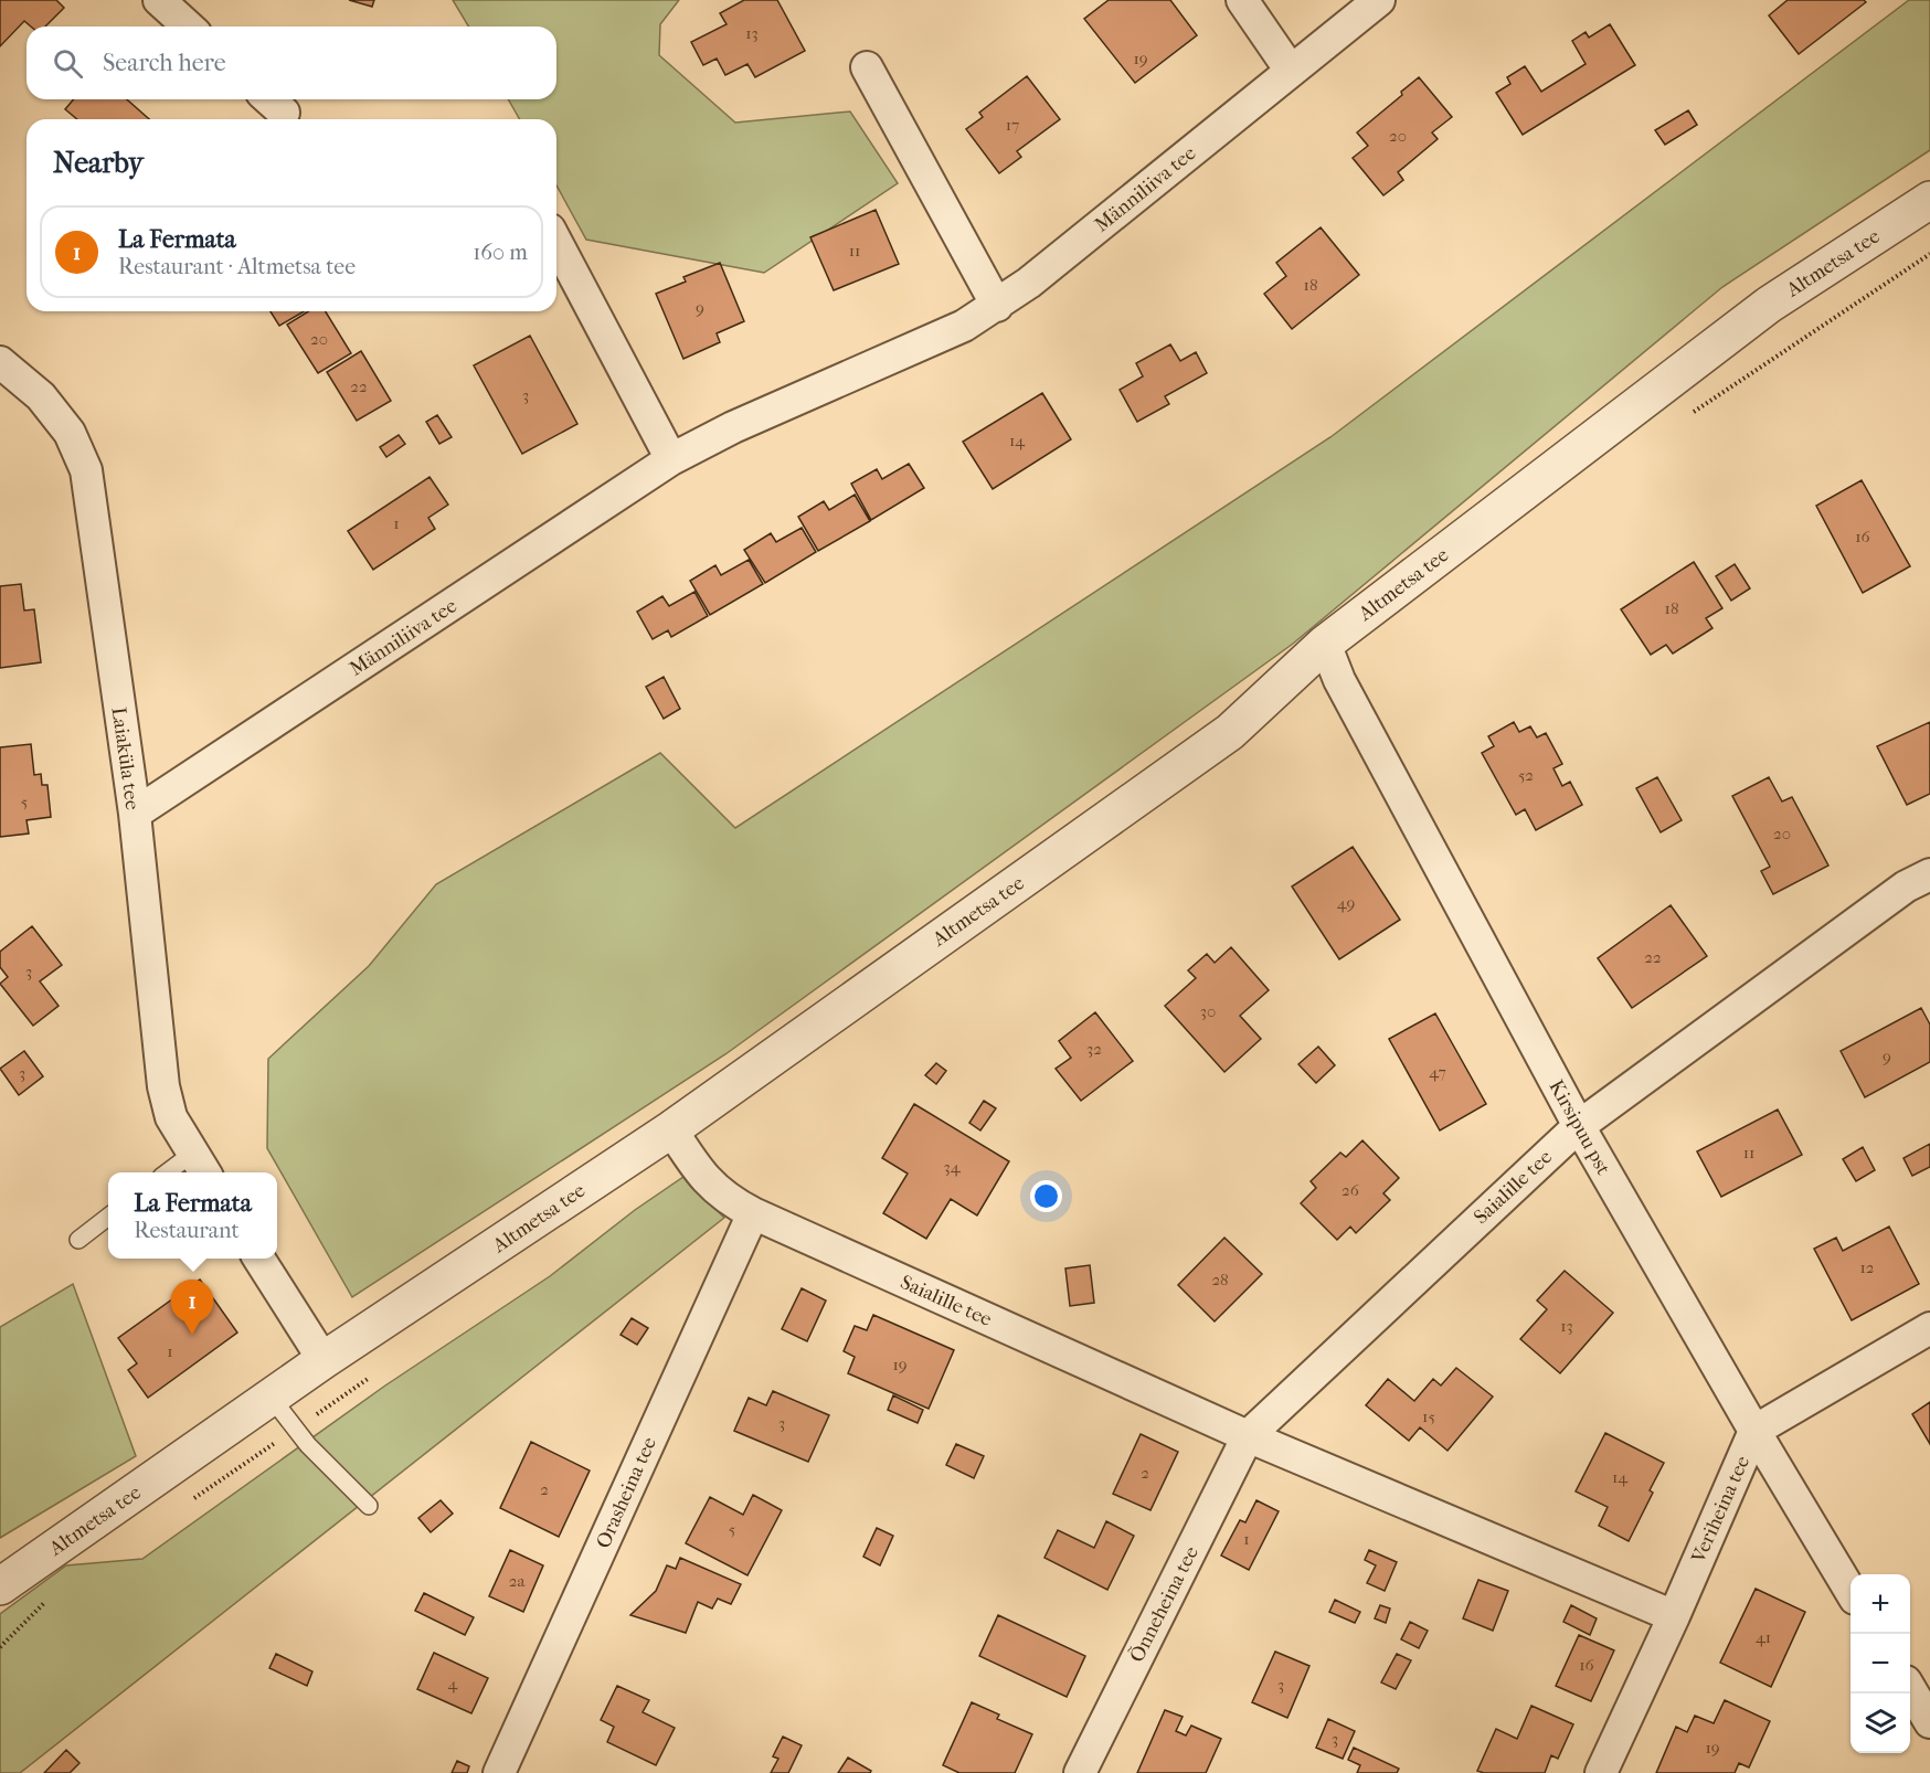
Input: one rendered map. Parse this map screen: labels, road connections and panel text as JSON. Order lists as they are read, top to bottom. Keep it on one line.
{"streets":{"street":["Männiliiva tee","Altmetsa tee","Laiaküla tee","Kirsipuu pst","Saialille tee","Orasheina tee","Veriheina tee","Õnneheina tee"]},"crossings":[["Männiliiva tee","Laiaküla tee"],["Altmetsa tee","Kirsipuu pst"],["Altmetsa tee","Saialille tee"],["Kirsipuu pst","Saialille tee"],["Kirsipuu pst","Veriheina tee"],["Saialille tee","Orasheina tee"],["Saialille tee","Veriheina tee"],["Saialille tee","Õnneheina tee"]],"house_numbers":["13","19","17","20","11","18","9","20","22","3","14","1","16","18","52","5","20","49","22","3","30","32","9","47","3","11","34","26","12","28","13","1","19","15","3","2","14","2","5","1","2a","41","16","4","3","3","19"],"page":{"search":"Search here","heading":"Nearby","list":[{"mark":"1","name":"La Fermata","note":"Restaurant · Altmetsa tee","value":"160 m"}],"popup":["La Fermata","Restaurant"],"pins":"1","map_buttons":["+","−"]}}
